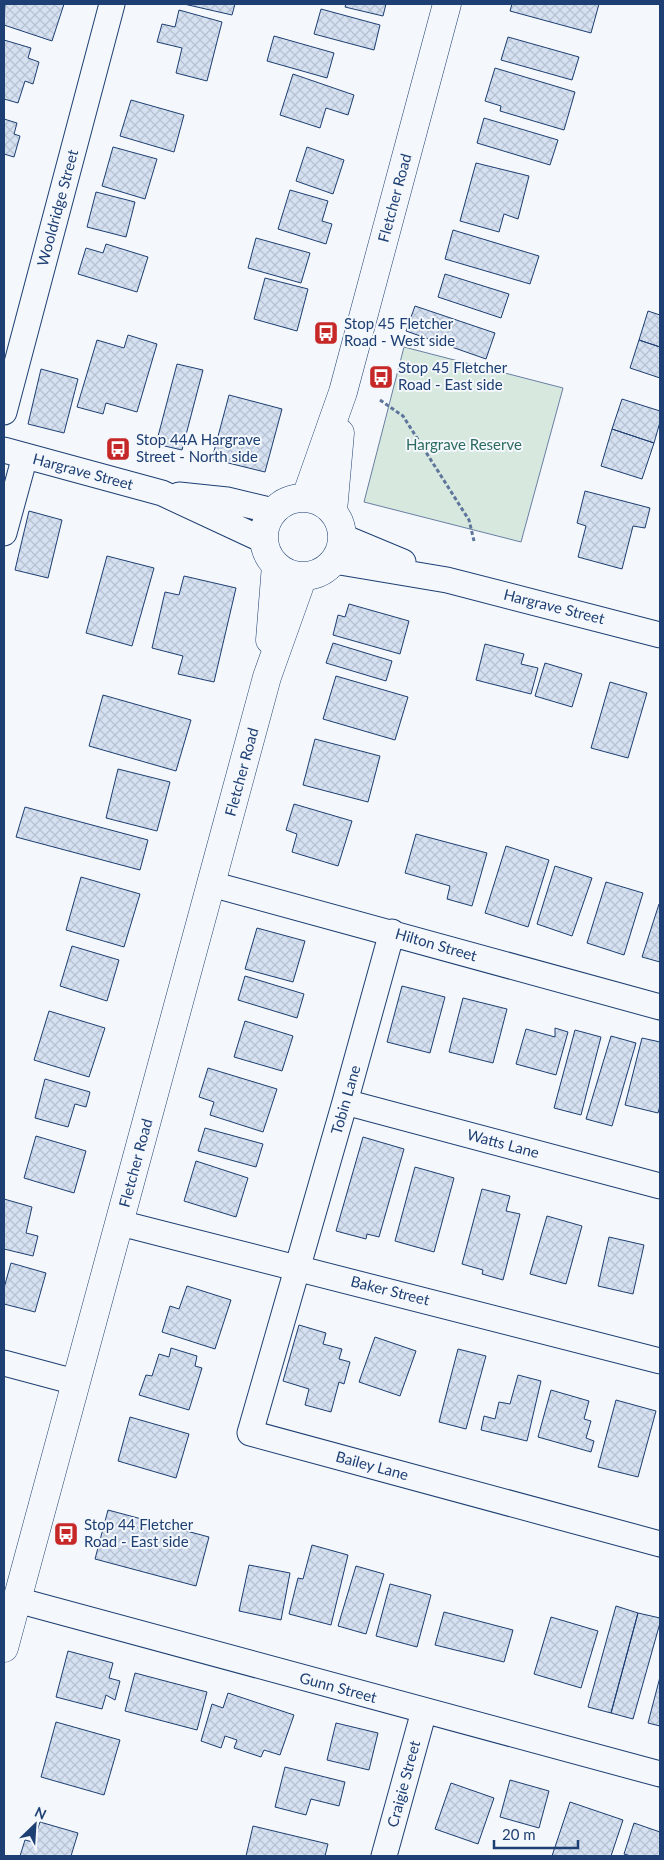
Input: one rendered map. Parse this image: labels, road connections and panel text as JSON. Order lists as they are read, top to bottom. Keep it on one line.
{"streets":{"street":["Fletcher Road","Wooldridge Street","Hargrave Street","Hilton Street","Tobin Lane","Watts Lane","Baker Street","Bailey Lane","Gunn Street","Craigie Street"]},"crossings":[["Fletcher Road","Hargrave Street"],["Fletcher Road","Hilton Street"],["Fletcher Road","Baker Street"],["Fletcher Road","Gunn Street"],["Hilton Street","Tobin Lane"],["Tobin Lane","Watts Lane"],["Tobin Lane","Baker Street"],["Tobin Lane","Bailey Lane"],["Baker Street","Bailey Lane"],["Gunn Street","Craigie Street"]],"parks":["Hargrave Reserve"],"places":{"bus stop":["Stop 45 Fletcher Road - West side","Stop 45 Fletcher Road - East side","Stop 44A Hargrave Street - North side","Stop 44 Fletcher Road - East side"]},"scale_bar":"20 m","north":"top right"}
